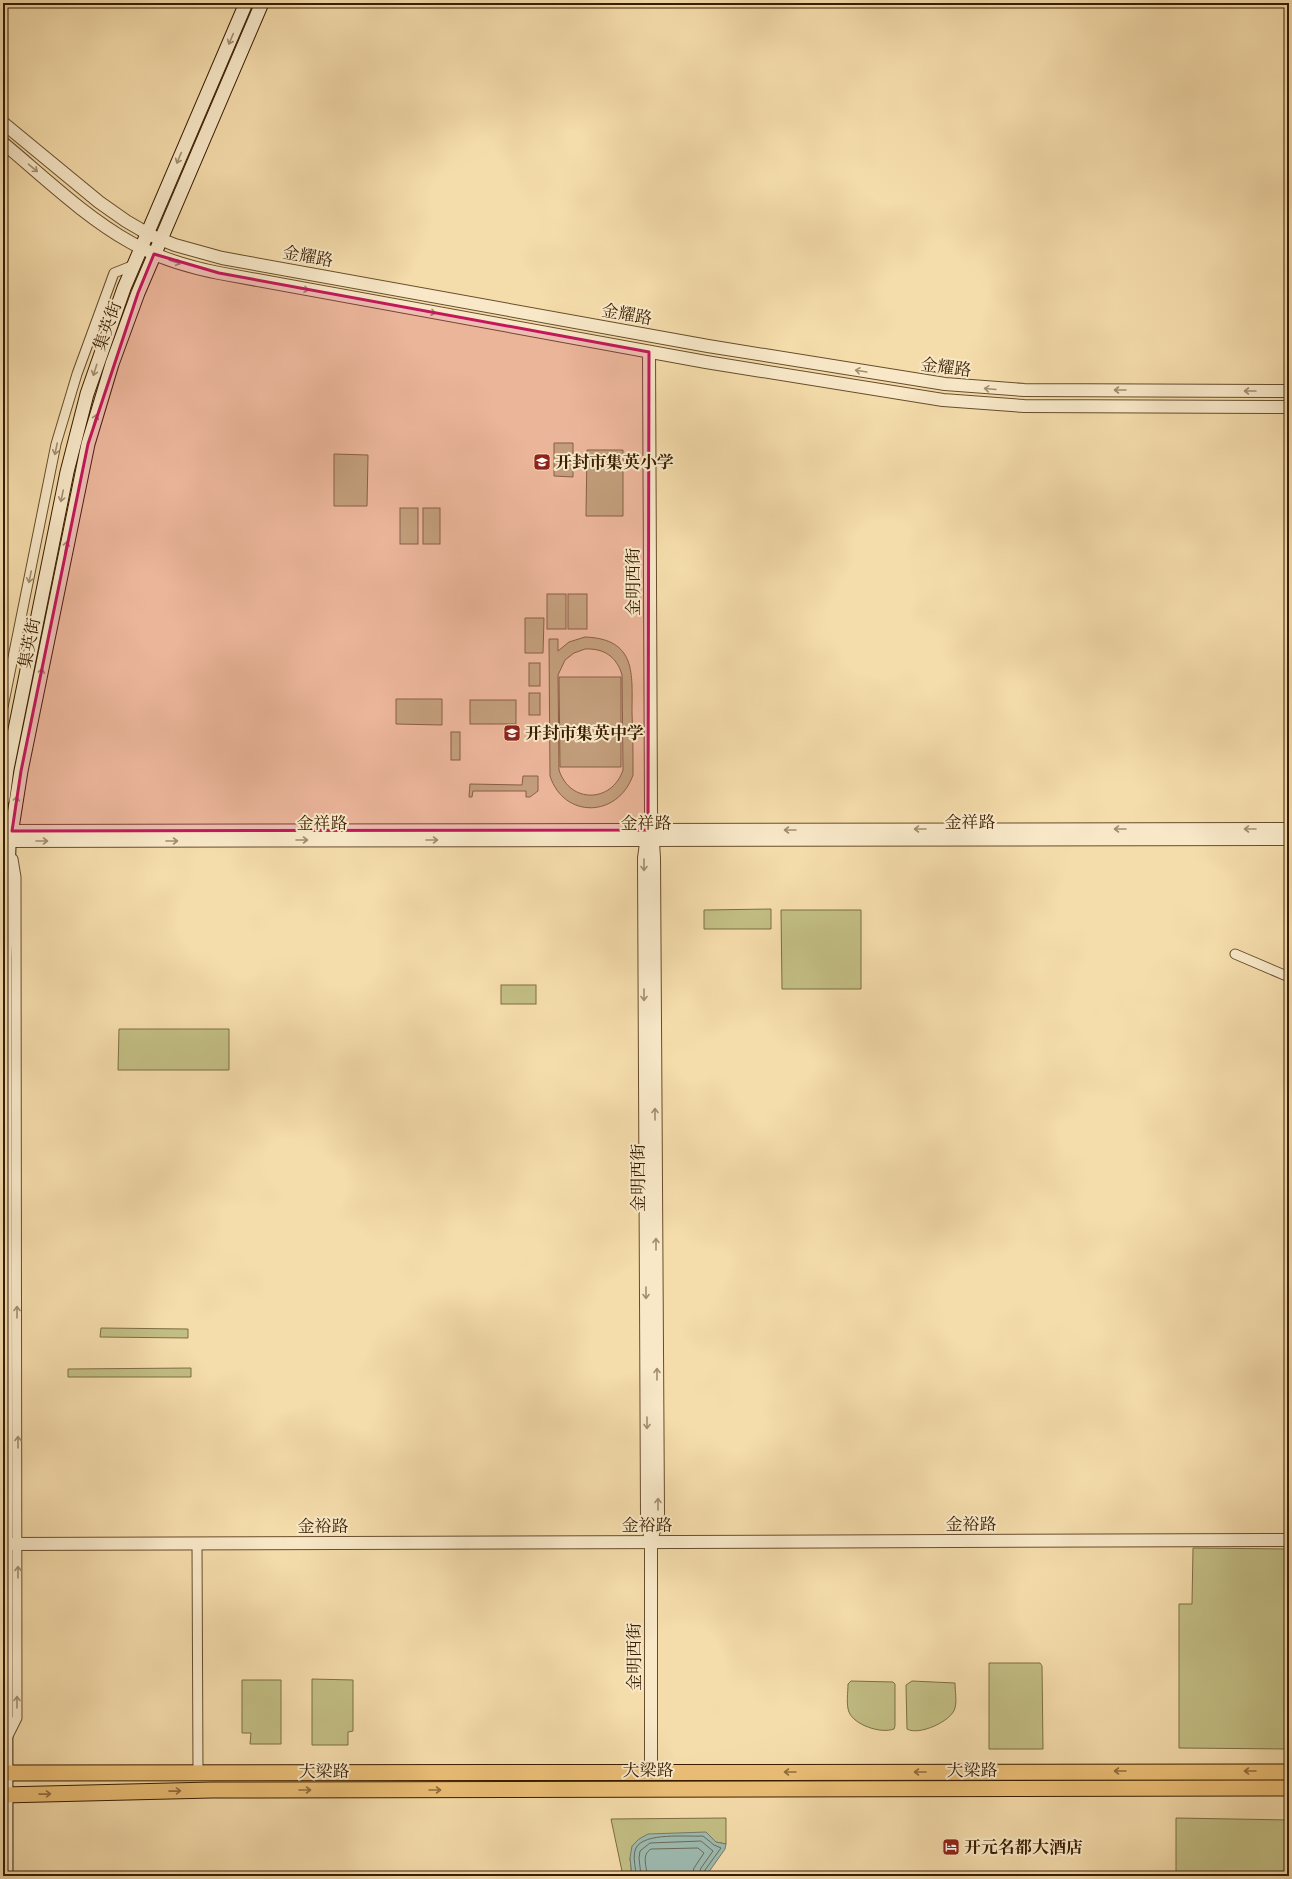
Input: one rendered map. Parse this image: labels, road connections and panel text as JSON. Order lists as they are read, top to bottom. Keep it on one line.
{"streets":{"main road":["集英街","大梁路"],"street":["金耀路","金明西街","金祥路","金裕路"]},"crossings":[["金耀路","集英街"],["金耀路","金明西街"],["集英街","金祥路"],["集英街","金裕路"],["集英街","大梁路"],["金明西街","金祥路"],["金明西街","金裕路"],["金明西街","大梁路"]],"places":{"school or university":["开封市集英小学","开封市集英中学"],"hotel":["开元名都大酒店"]}}
